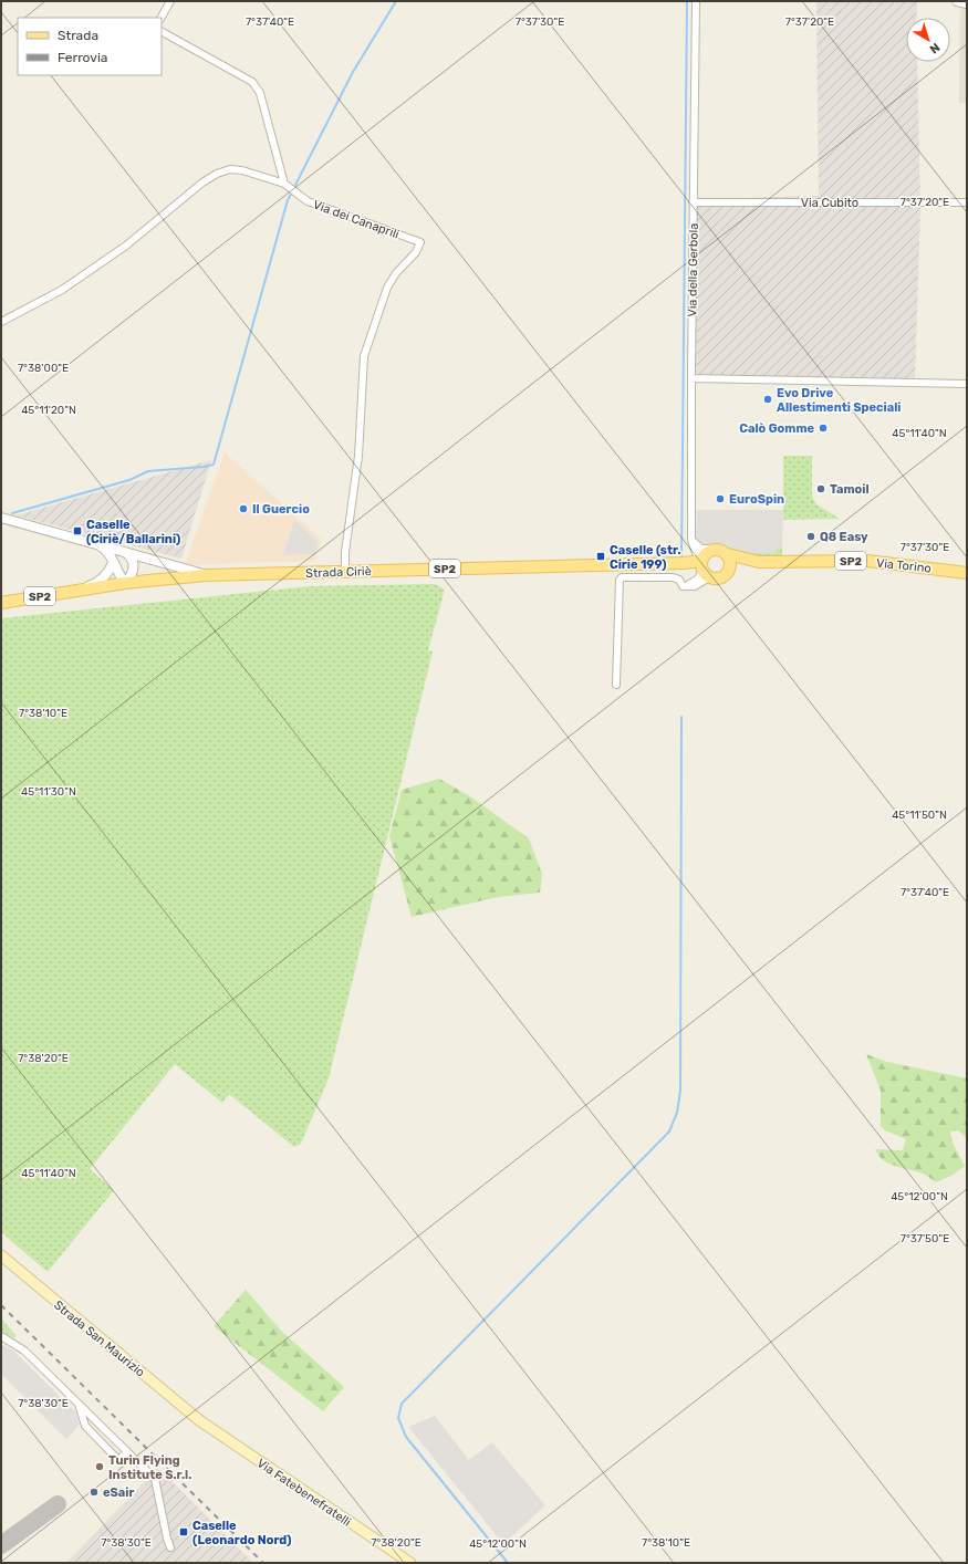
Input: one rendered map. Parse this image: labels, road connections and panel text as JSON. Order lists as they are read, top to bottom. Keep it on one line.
{"streets":{"main road":["SP2","Via Torino","Strada Ciriè","Strada San Maurizio","Via Fatebenefratelli"],"street":["Via Cubito","Via dei Canaprili","Via della Gerbola"]},"crossings":[["Via Cubito","Via della Gerbola"],["Via dei Canaprili","Strada Ciriè"],["SP2","Strada Ciriè"],["Via Torino","Strada Ciriè"],["Strada San Maurizio","Via Fatebenefratelli"]],"places":{"other":["Evo Drive Allestimenti Speciali","Calò Gomme","Tamoil","EuroSpin","Il Guercio","Q8 Easy","Turin Flying Institute S.r.l.","eSair"],"transit":["Caselle (Ciriè/Ballarini)","Caselle (str. Cirie 199)","Caselle (Leonardo Nord)"]},"legend":["Strada","Ferrovia"],"north":"bottom right","coordinates":["7°37'40\"E","7°37'30\"E","7°37'20\"E","7°38'00\"E","45°11'20\"N","45°11'40\"N","7°38'10\"E","45°11'30\"N","45°11'50\"N","7°38'20\"E","45°12'00\"N","7°37'50\"E","7°38'30\"E"]}
